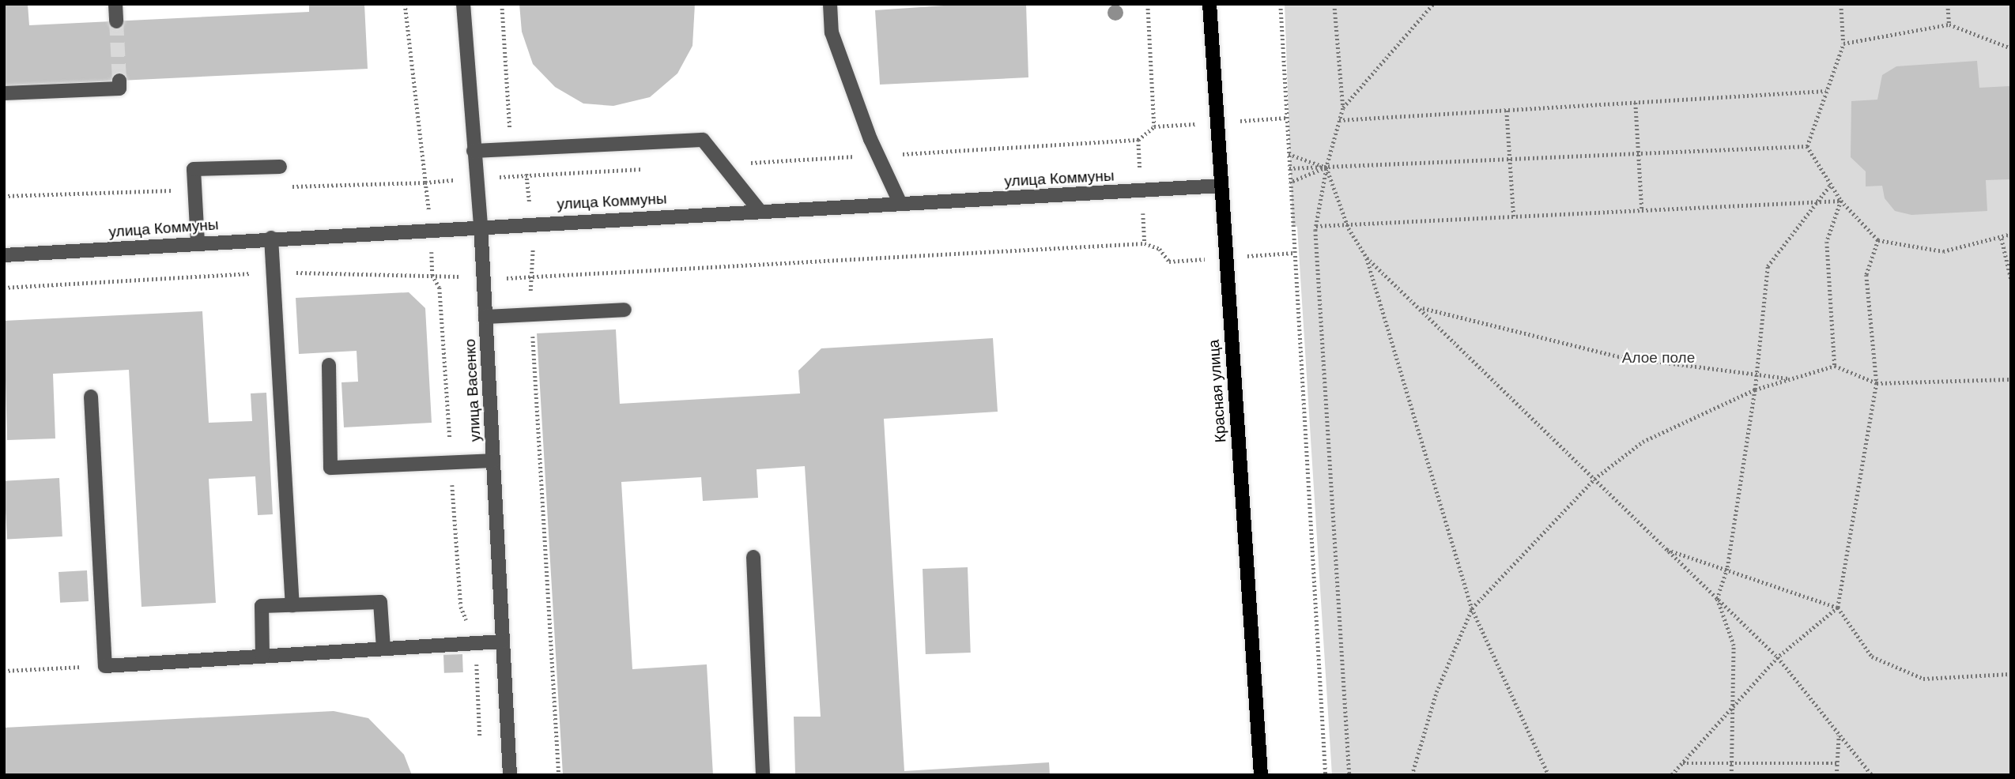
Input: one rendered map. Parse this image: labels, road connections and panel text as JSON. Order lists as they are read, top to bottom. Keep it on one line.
{"streets":{"main road":["Красная улица"],"street":["улица Коммуны","улица Васенко"]},"crossings":[["улица Коммуны","улица Васенко"],["улица Коммуны","Красная улица"]],"parks":["Алое поле"]}
